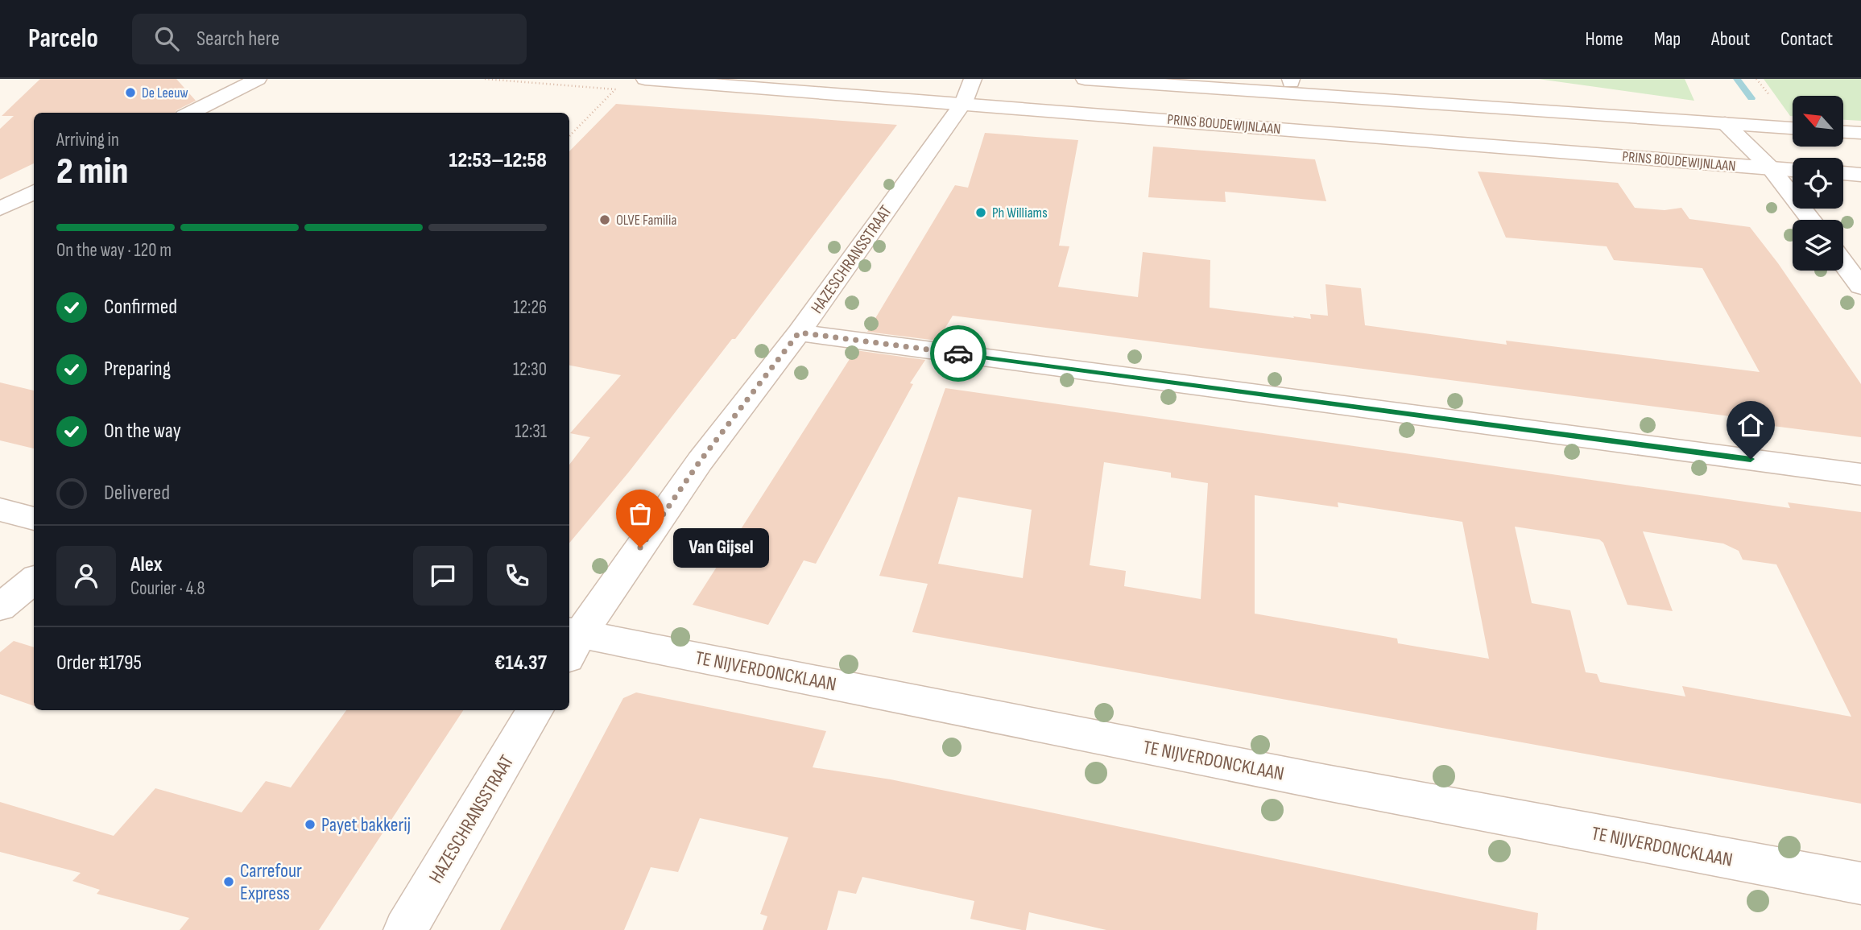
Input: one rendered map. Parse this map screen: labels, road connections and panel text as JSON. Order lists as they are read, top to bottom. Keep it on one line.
{"streets":{"street":["PRINS BOUDEWIJNLAAN","HAZESCHRANSSTRAAT","TE NIJVERDONCKLAAN"]},"crossings":[["PRINS BOUDEWIJNLAAN","HAZESCHRANSSTRAAT"],["HAZESCHRANSSTRAAT","TE NIJVERDONCKLAAN"]],"places":["De Leeuw","Ph Williams","OLVE Familia","Van Gijsel","Payet bakkerij","Carrefour Express"],"north":"top left","page":{"header":"Parcelo","search":"Search here","nav":["Home","Map","About","Contact"],"heading":["2 min","Arriving in","12:53–12:58"],"panel":["Alex","Courier · 4.8","Order #1795","€14.37"],"bar":"On the way · 120 m","list":[["Confirmed","12:26"],["Preparing","12:30"],["On the way","12:31"],"Delivered"],"bubble":"Van Gijsel"}}
